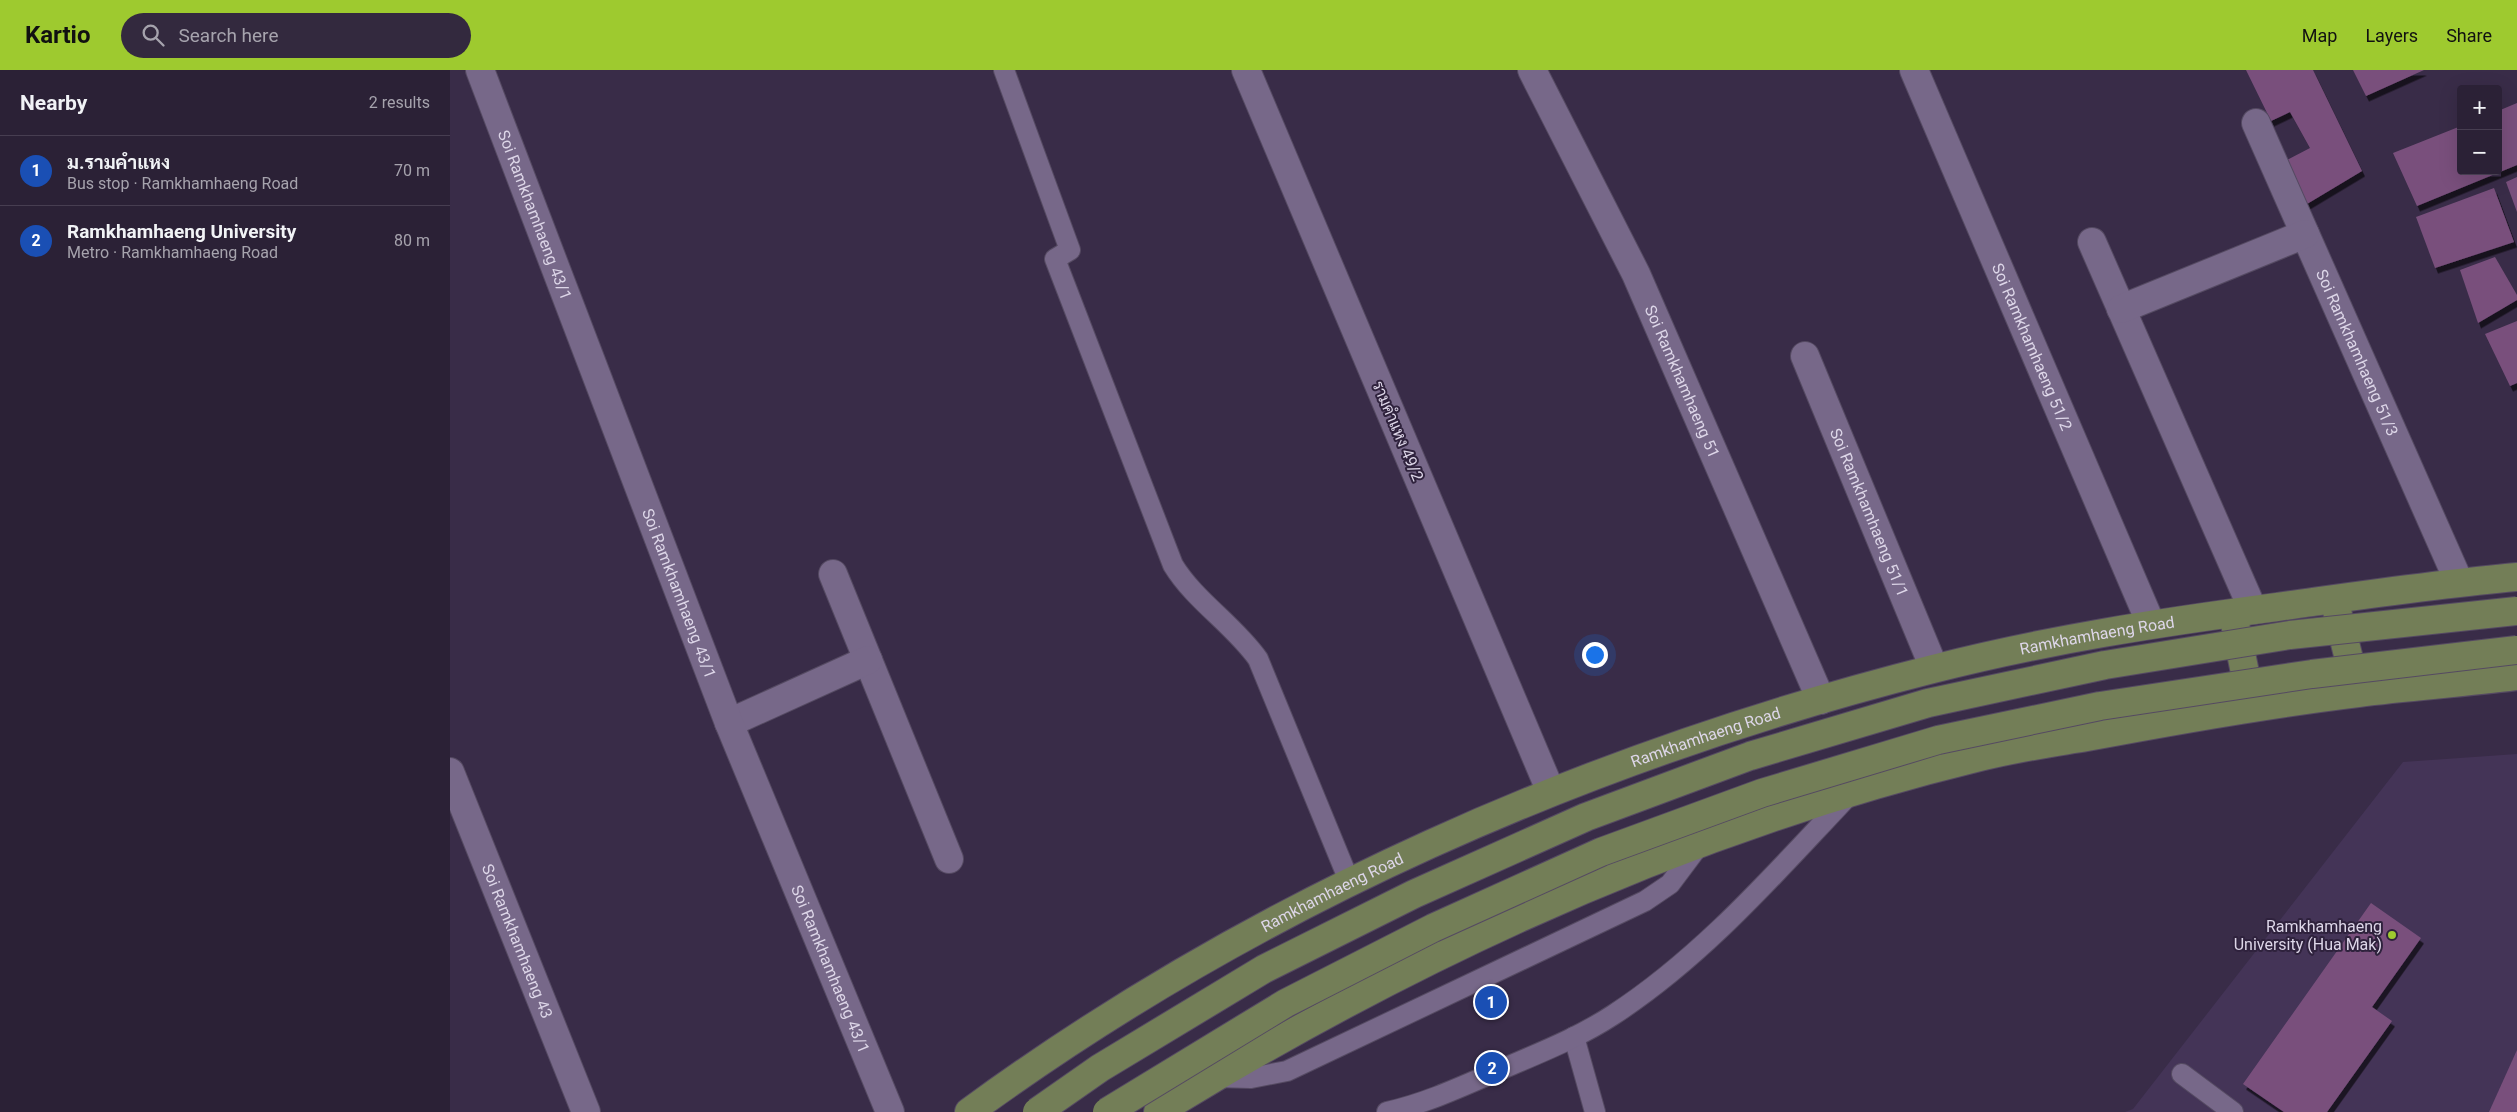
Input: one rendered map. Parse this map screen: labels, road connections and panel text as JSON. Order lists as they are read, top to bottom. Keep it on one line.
{"streets":{"main road":["Ramkhamhaeng Road"],"street":["Soi Ramkhamhaeng 43/1","Soi Ramkhamhaeng 51/2","Soi Ramkhamhaeng 51/3","Soi Ramkhamhaeng 51","รามคำแหง 49/2","Soi Ramkhamhaeng 51/1","Soi Ramkhamhaeng 43"]},"crossings":[["Soi Ramkhamhaeng 51/2","Ramkhamhaeng Road"],["Soi Ramkhamhaeng 51/3","Ramkhamhaeng Road"],["Soi Ramkhamhaeng 51","Ramkhamhaeng Road"],["รามคำแหง 49/2","Ramkhamhaeng Road"],["Soi Ramkhamhaeng 51/1","Ramkhamhaeng Road"]],"places":["Ramkhamhaeng University (Hua Mak)"],"page":{"header":"Kartio","search":"Search here","nav":["Map","Layers","Share"],"heading":["Nearby","2 results"],"map_buttons":["+","−"],"list":[{"mark":"1","name":"ม.รามคำแหง","note":"Bus stop · Ramkhamhaeng Road","value":"70 m"},{"mark":"2","name":"Ramkhamhaeng University","note":"Metro · Ramkhamhaeng Road","value":"80 m"}],"pins":["1","2"]}}
